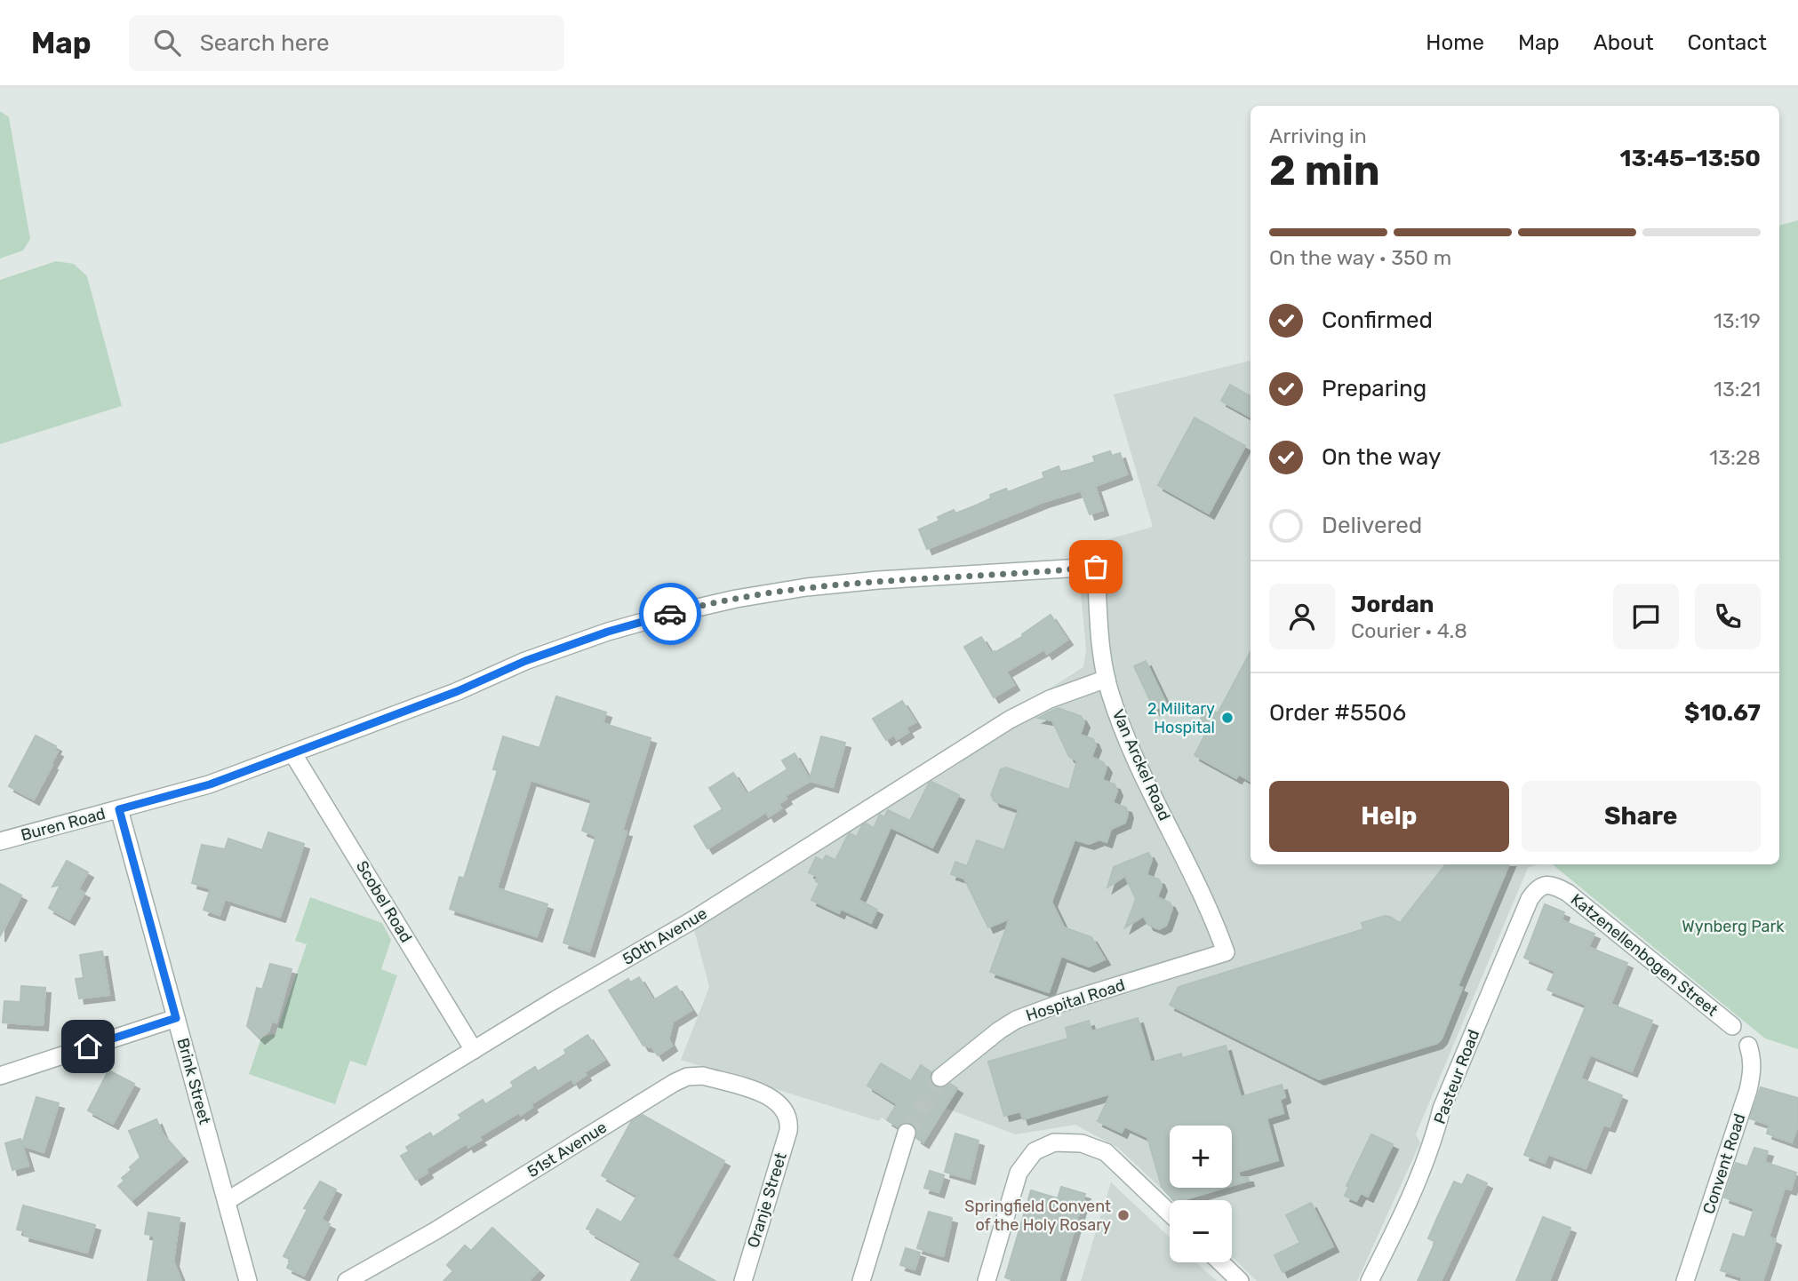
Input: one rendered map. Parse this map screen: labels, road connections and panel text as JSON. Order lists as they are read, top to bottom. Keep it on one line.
{"streets":{"street":["Van Arckel Road","Buren Road","Scobel Road","50th Avenue","Katzenellenbogen Street","Hospital Road","Pasteur Road","Brink Street","51st Avenue","Convent Road","Oranje Street"]},"crossings":[["Van Arckel Road","Buren Road"],["Van Arckel Road","50th Avenue"],["Van Arckel Road","Hospital Road"],["Buren Road","Scobel Road"],["Buren Road","Brink Street"],["Scobel Road","50th Avenue"],["50th Avenue","Brink Street"],["Katzenellenbogen Street","Pasteur Road"],["51st Avenue","Oranje Street"]],"parks":["Wynberg Park"],"places":["2 Military Hospital","Springfield Convent of the Holy Rosary"],"page":{"header":"Map","search":"Search here","nav":["Home","Map","About","Contact"],"heading":["2 min","Arriving in","13:45–13:50"],"panel":["Jordan","Courier · 4.8","Order #5506","$10.67"],"bar":"On the way · 350 m","list":[["Confirmed","13:19"],["Preparing","13:21"],["On the way","13:28"],"Delivered"],"buttons":["Help","Share"],"map_buttons":["+","−"]}}
